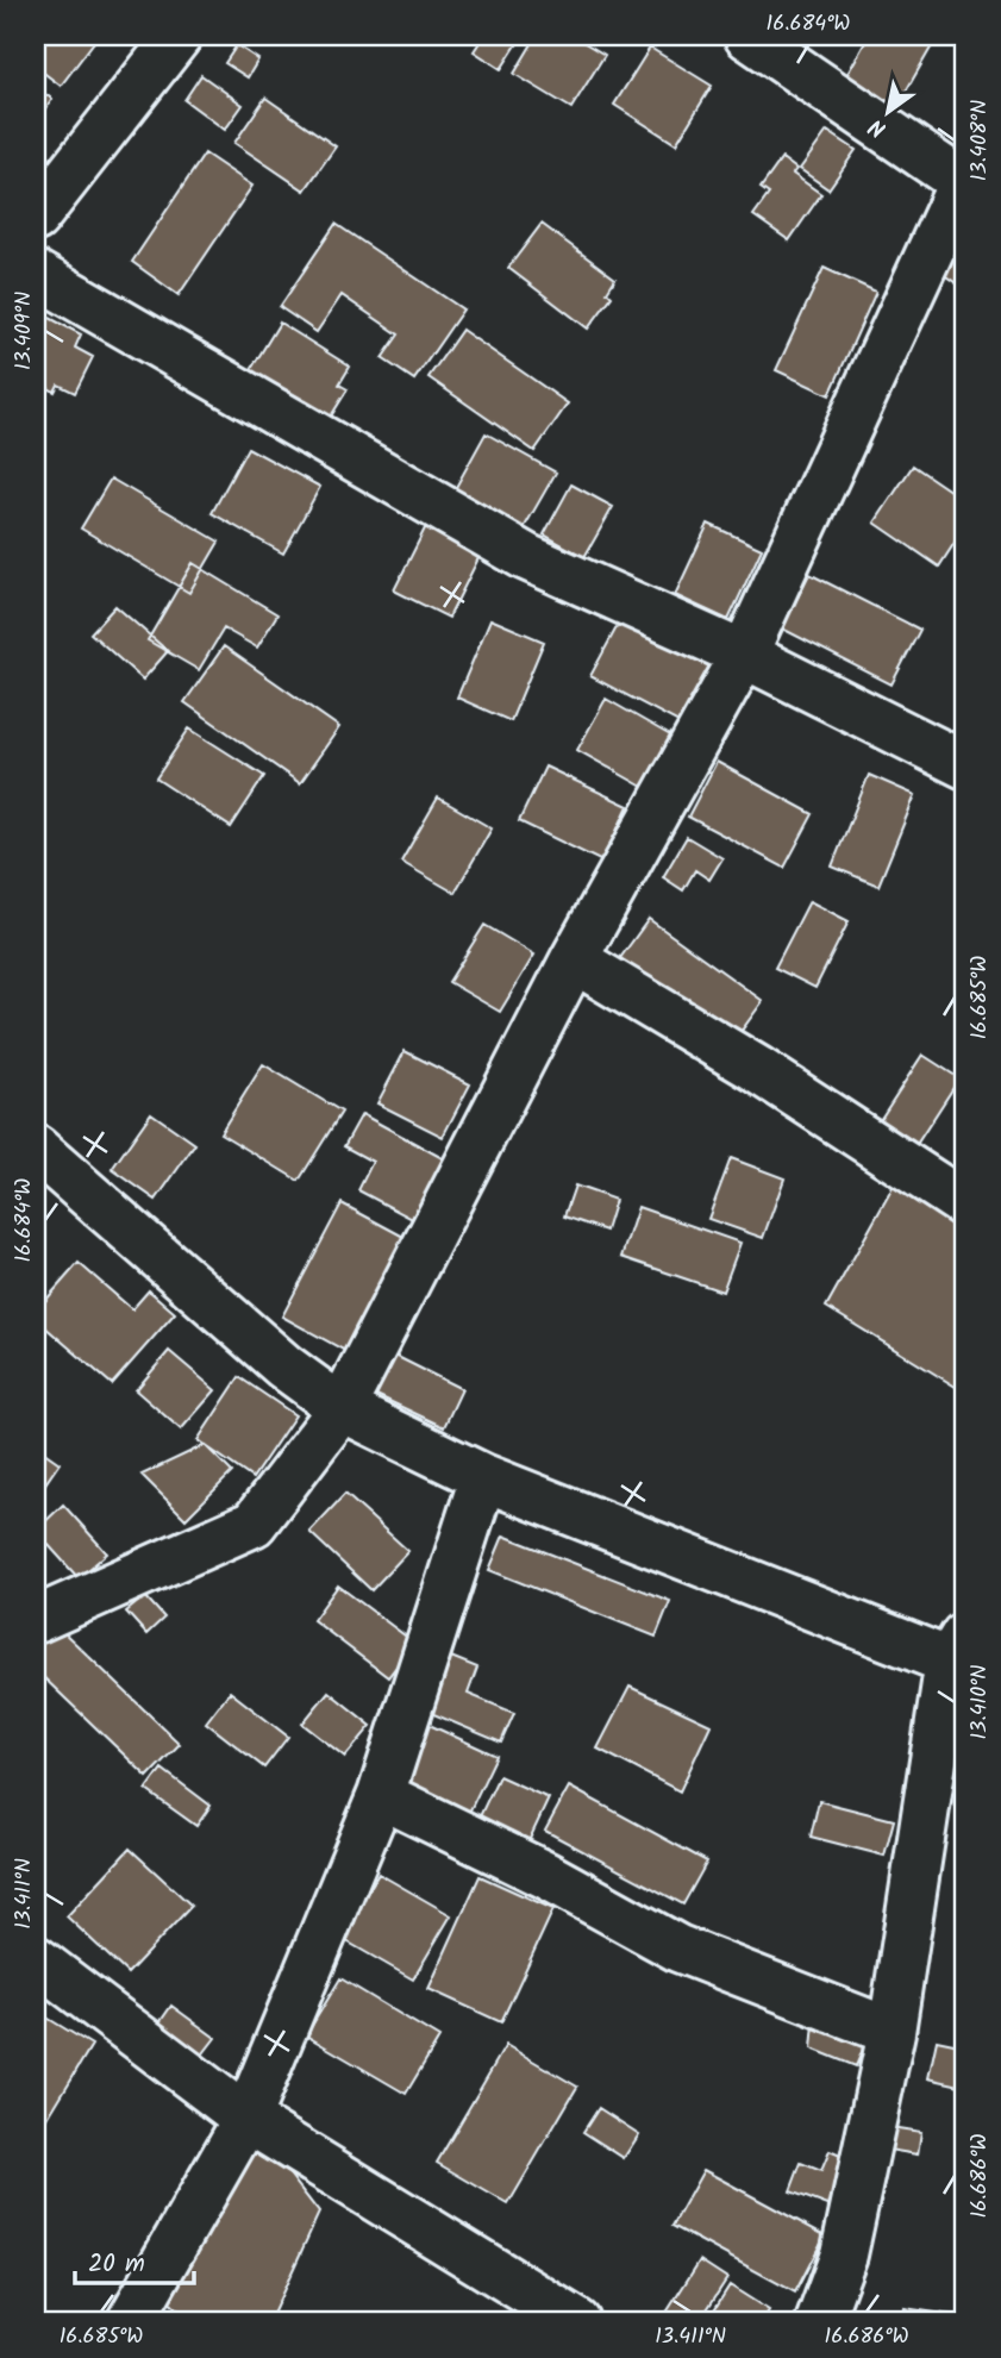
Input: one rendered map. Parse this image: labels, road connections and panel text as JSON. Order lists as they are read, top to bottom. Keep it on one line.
{"scale_bar":"20 m","north":"bottom left","coordinates":["16.684°W","13.408°N","13.409°N","16.685°W","13.410°N","13.411°N","16.686°W"]}
